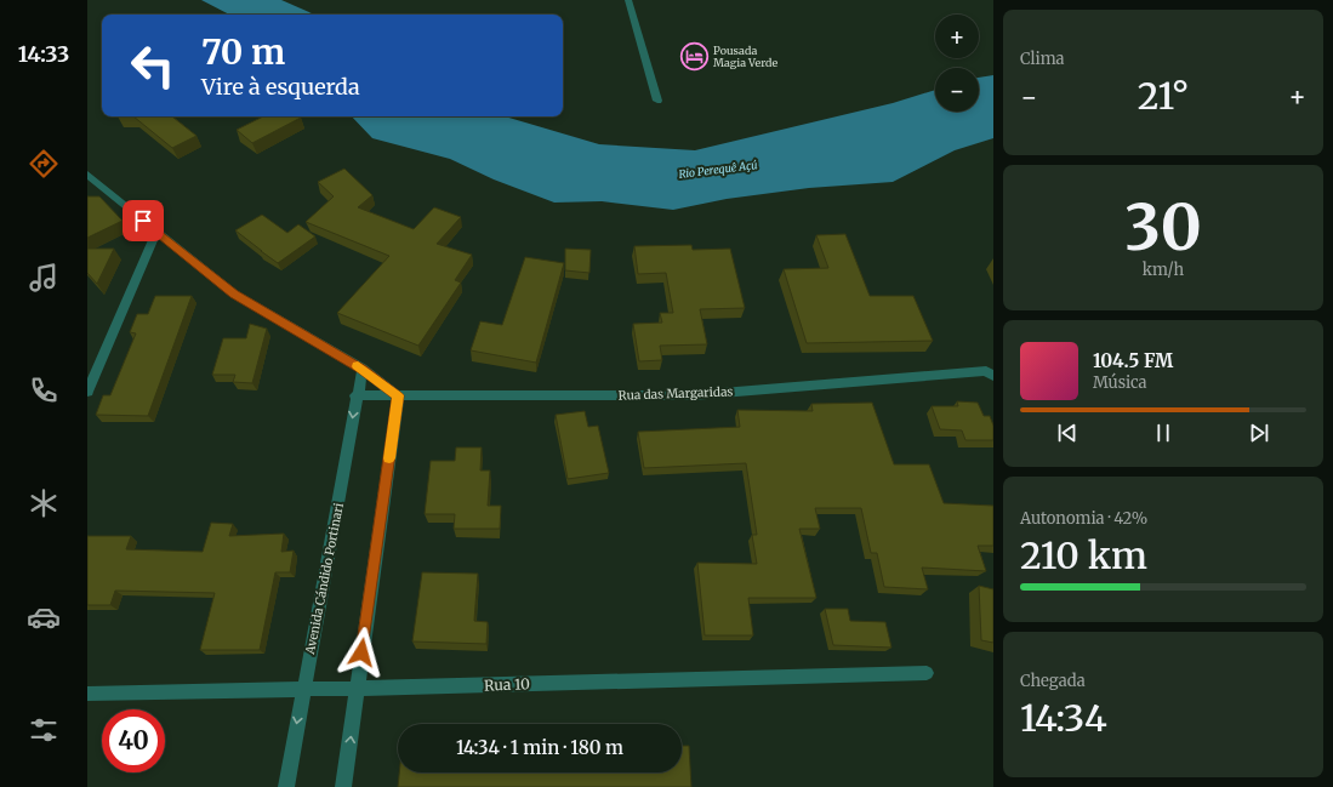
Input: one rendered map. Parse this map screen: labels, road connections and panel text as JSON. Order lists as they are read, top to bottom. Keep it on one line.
{"streets":{"street":["Rua das Margaridas","Avenida Cándido Portinari","Rua 10"]},"crossings":[["Rua das Margaridas","Avenida Cándido Portinari"],["Avenida Cándido Portinari","Rua 10"]],"water":["Rio Perequê Açú"],"places":{"hotel":["Pousada Magia Verde"]},"page":{"tabs":"14:33","tile":["Clima",["30","km/h"],["Autonomia · 42%","210 km"],["Chegada","14:34"]],"map_buttons":["+","−"],"turn":["70 m","Vire à esquerda"],"heat":["−","21°","+"],"song":["104.5 FM","Música"],"limit":"40","trip":"14:34 · 1 min · 180 m"}}
